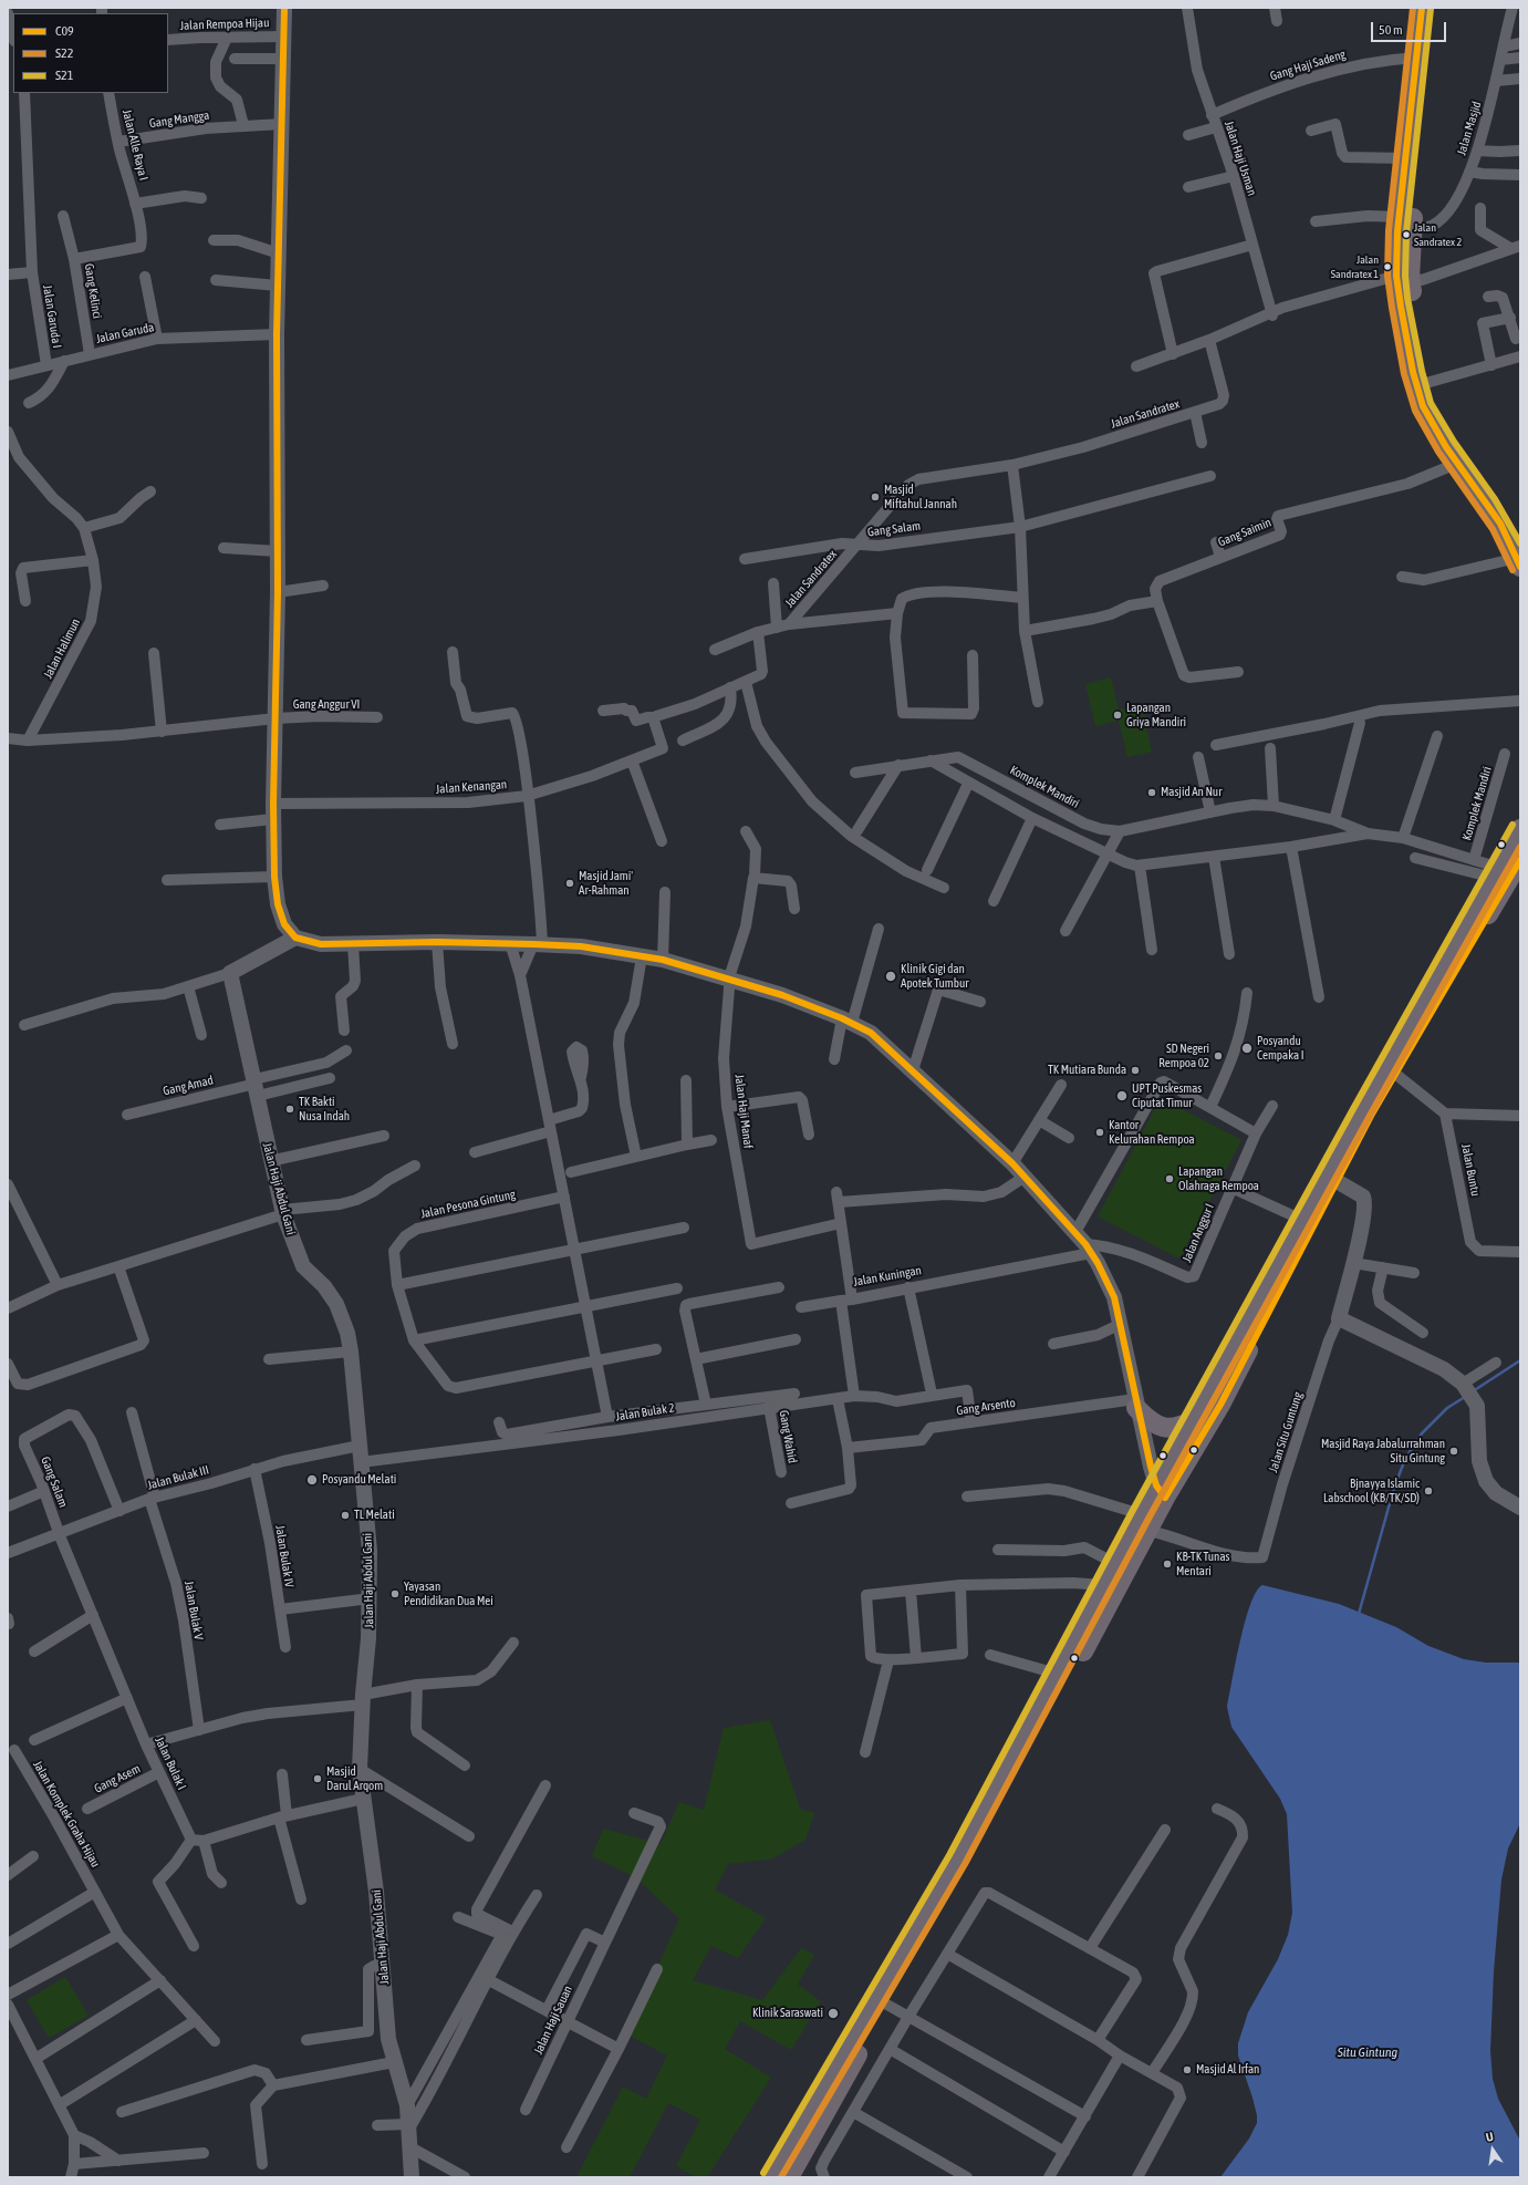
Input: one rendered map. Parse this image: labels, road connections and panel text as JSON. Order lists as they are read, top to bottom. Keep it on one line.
{"streets":{"main road":["Jalan Haji Abdul Gani"],"street":["Jalan Rempoa Hijau","Gang Haji Sadeng","Gang Mangga","Jalan Masjid","Jalan Alle Raya I","Jalan Haji Usman","Gang Kelinci","Jalan Garuda I","Jalan Garuda","Jalan Sandratex","Gang Salam","Gang Saimin","Jalan Halimun","Gang Anggur VI","Jalan Kenangan","Komplek Mandiri","Gang Amad","Jalan Haji Manaf","Jalan Buntu","Jalan Pesona Gintung","Jalan Anggur I","Jalan Kuningan","Gang Arsento","Jalan Bulak 2","Jalan Situ Guntung","Gang Wahid","Jalan Bulak III","Jalan Bulak IV","Jalan Bulak V","Jalan Bulak I","Gang Asem","Jalan Komplek Graha Hijau","Jalan Haji Sauan"]},"crossings":[["Gang Haji Sadeng","Jalan Haji Usman"],["Gang Mangga","Jalan Alle Raya I"],["Jalan Alle Raya I","Gang Kelinci"],["Gang Kelinci","Jalan Garuda"],["Jalan Garuda I","Jalan Garuda"],["Jalan Sandratex","Gang Salam"],["Gang Salam","Jalan Bulak III"],["Gang Salam","Jalan Bulak I"],["Jalan Halimun","Gang Anggur VI"],["Gang Amad","Jalan Haji Abdul Gani"],["Jalan Haji Manaf","Jalan Kuningan"],["Jalan Haji Abdul Gani","Jalan Bulak 2"],["Jalan Haji Abdul Gani","Jalan Bulak III"],["Jalan Anggur I","Jalan Kuningan"],["Gang Arsento","Jalan Bulak 2"],["Jalan Bulak 2","Gang Wahid"],["Jalan Bulak III","Jalan Bulak IV"],["Jalan Bulak III","Jalan Bulak V"],["Jalan Bulak III","Jalan Bulak I"],["Jalan Bulak I","Gang Asem"]],"water":["Situ Gintung"],"places":["Jalan Sandratex 2","Jalan Sandratex 1","Masjid Miftahul Jannah","Lapangan Griya Mandiri","Masjid An Nur","Masjid Jami' Ar-Rahman","Klinik Gigi dan Apotek Tumbur","Posyandu Cempaka I","SD Negeri Rempoa 02","TK Mutiara Bunda","UPT Puskesmas Ciputat Timur","TK Bakti Nusa Indah","Kantor Kelurahan Rempoa","Lapangan Olahraga Rempoa","Masjid Raya Jabalurrahman Situ Gintung","Posyandu Melati","Bjnayya Islamic Labschool (KB/TK/SD)","TL Melati","KB-TK Tunas Mentari","Yayasan Pendidikan Dua Mei","Masjid Darul Arqom","Klinik Saraswati","Masjid Al Irfan"],"lines":["transit line C09","transit line S22","transit line S21"],"legend":["C09","S22","S21"],"scale_bar":"50 m","north":"top"}
